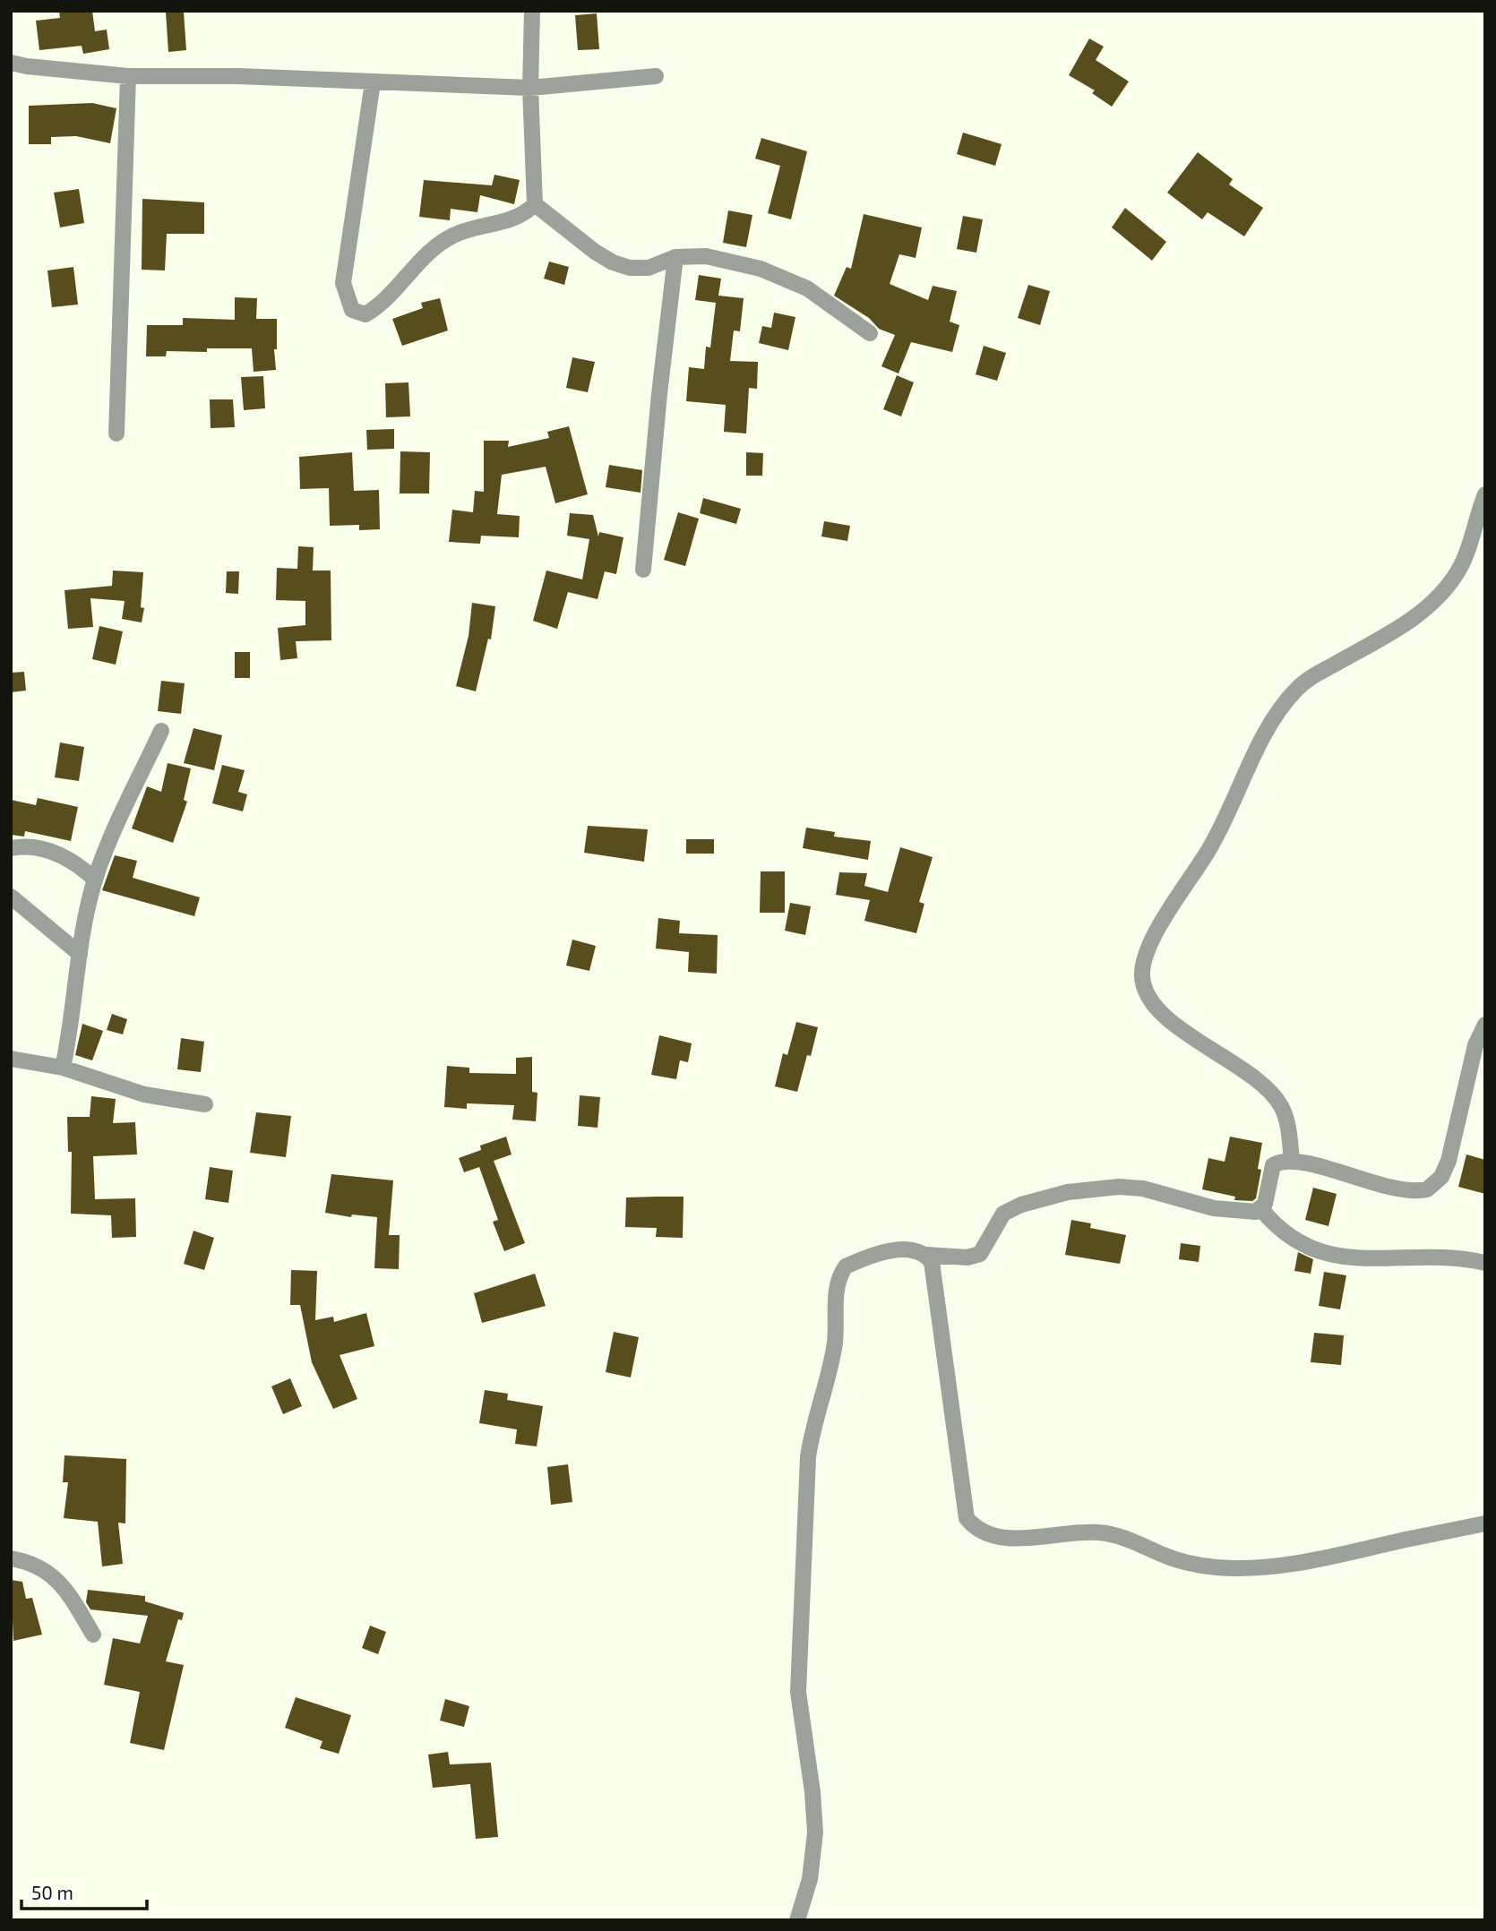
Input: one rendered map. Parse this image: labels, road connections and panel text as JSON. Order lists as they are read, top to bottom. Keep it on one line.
{"scale_bar":"50 m"}
